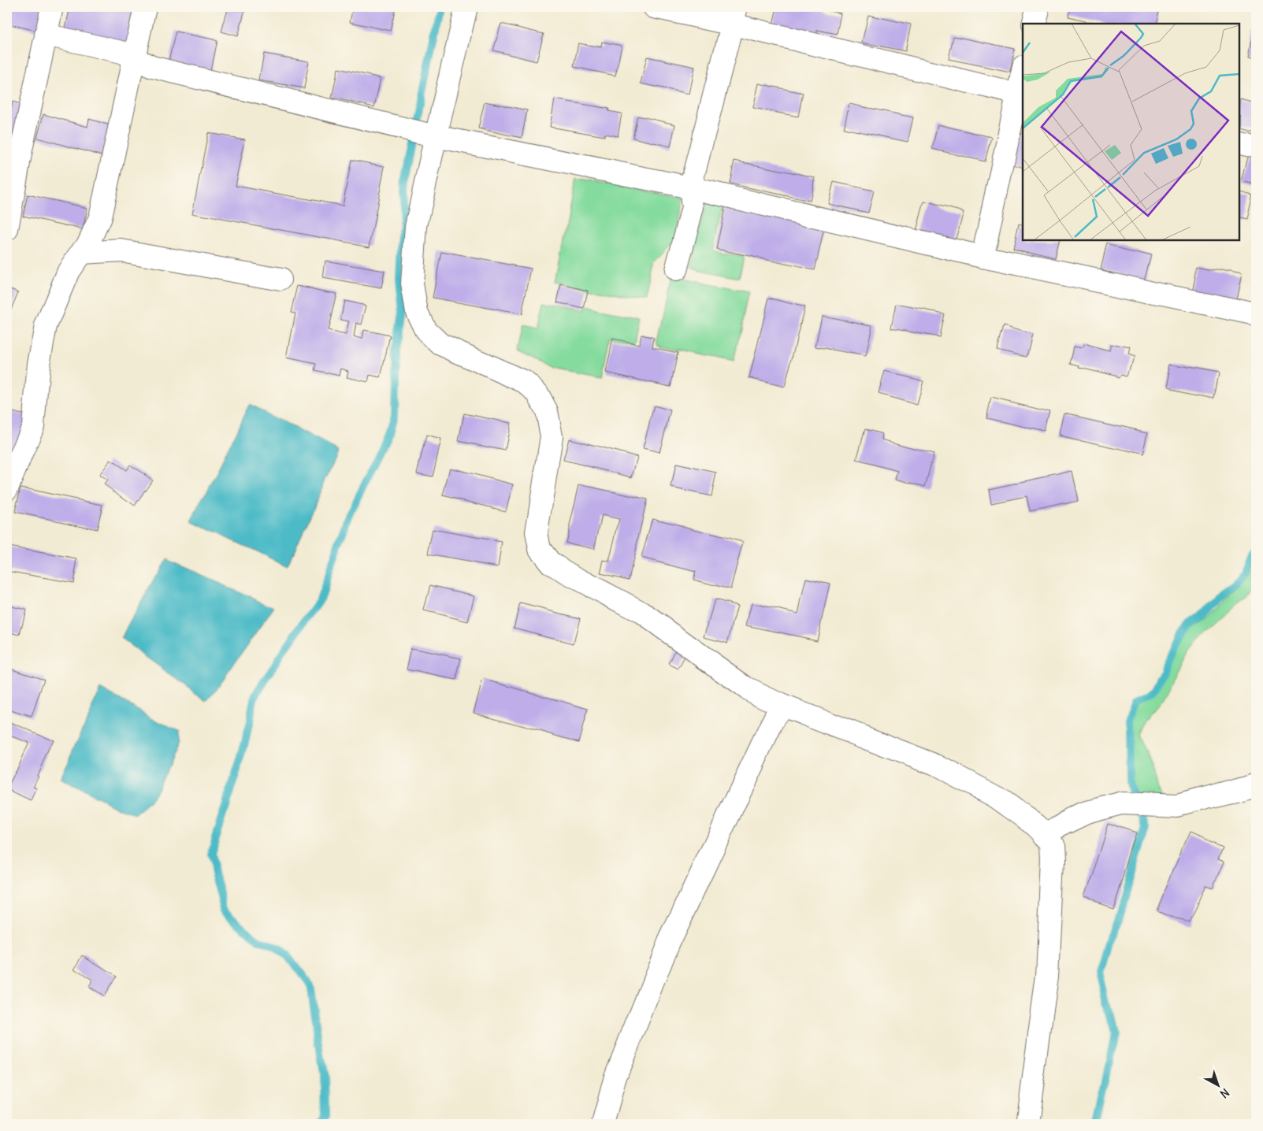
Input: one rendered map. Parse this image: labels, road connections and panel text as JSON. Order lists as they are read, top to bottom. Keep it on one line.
{"north":"bottom right"}
